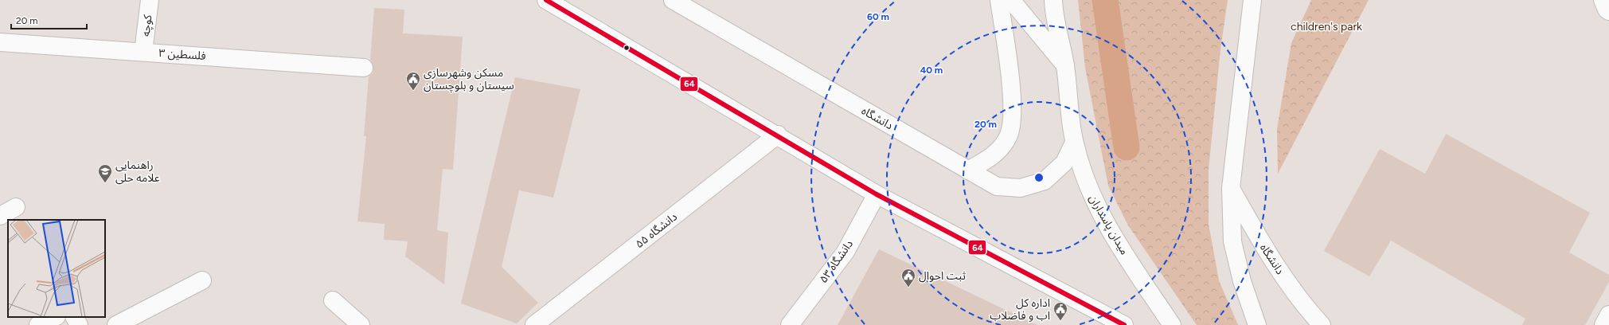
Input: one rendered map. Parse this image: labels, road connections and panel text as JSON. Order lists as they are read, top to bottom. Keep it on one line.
{"streets":{"main road":["کوچه","فلسطین ۳","دانشگاه","میدان پاسداران","دانشگاه ۵۵","دانشگاه ۵۳"]},"crossings":[["کوچه","فلسطین ۳"],["دانشگاه","میدان پاسداران"]],"parks":["children's park"],"places":{"public building":["مسکن وشهرسازی سیستان و بلوچستان","ثبت احوال","اداره کل اب و فاضلاب"],"school or university":["راهنمایی علامه حلی"]},"lines":["transit line 64"],"scale_bar":"20 m","rings":["60 m","40 m","20 m"]}
